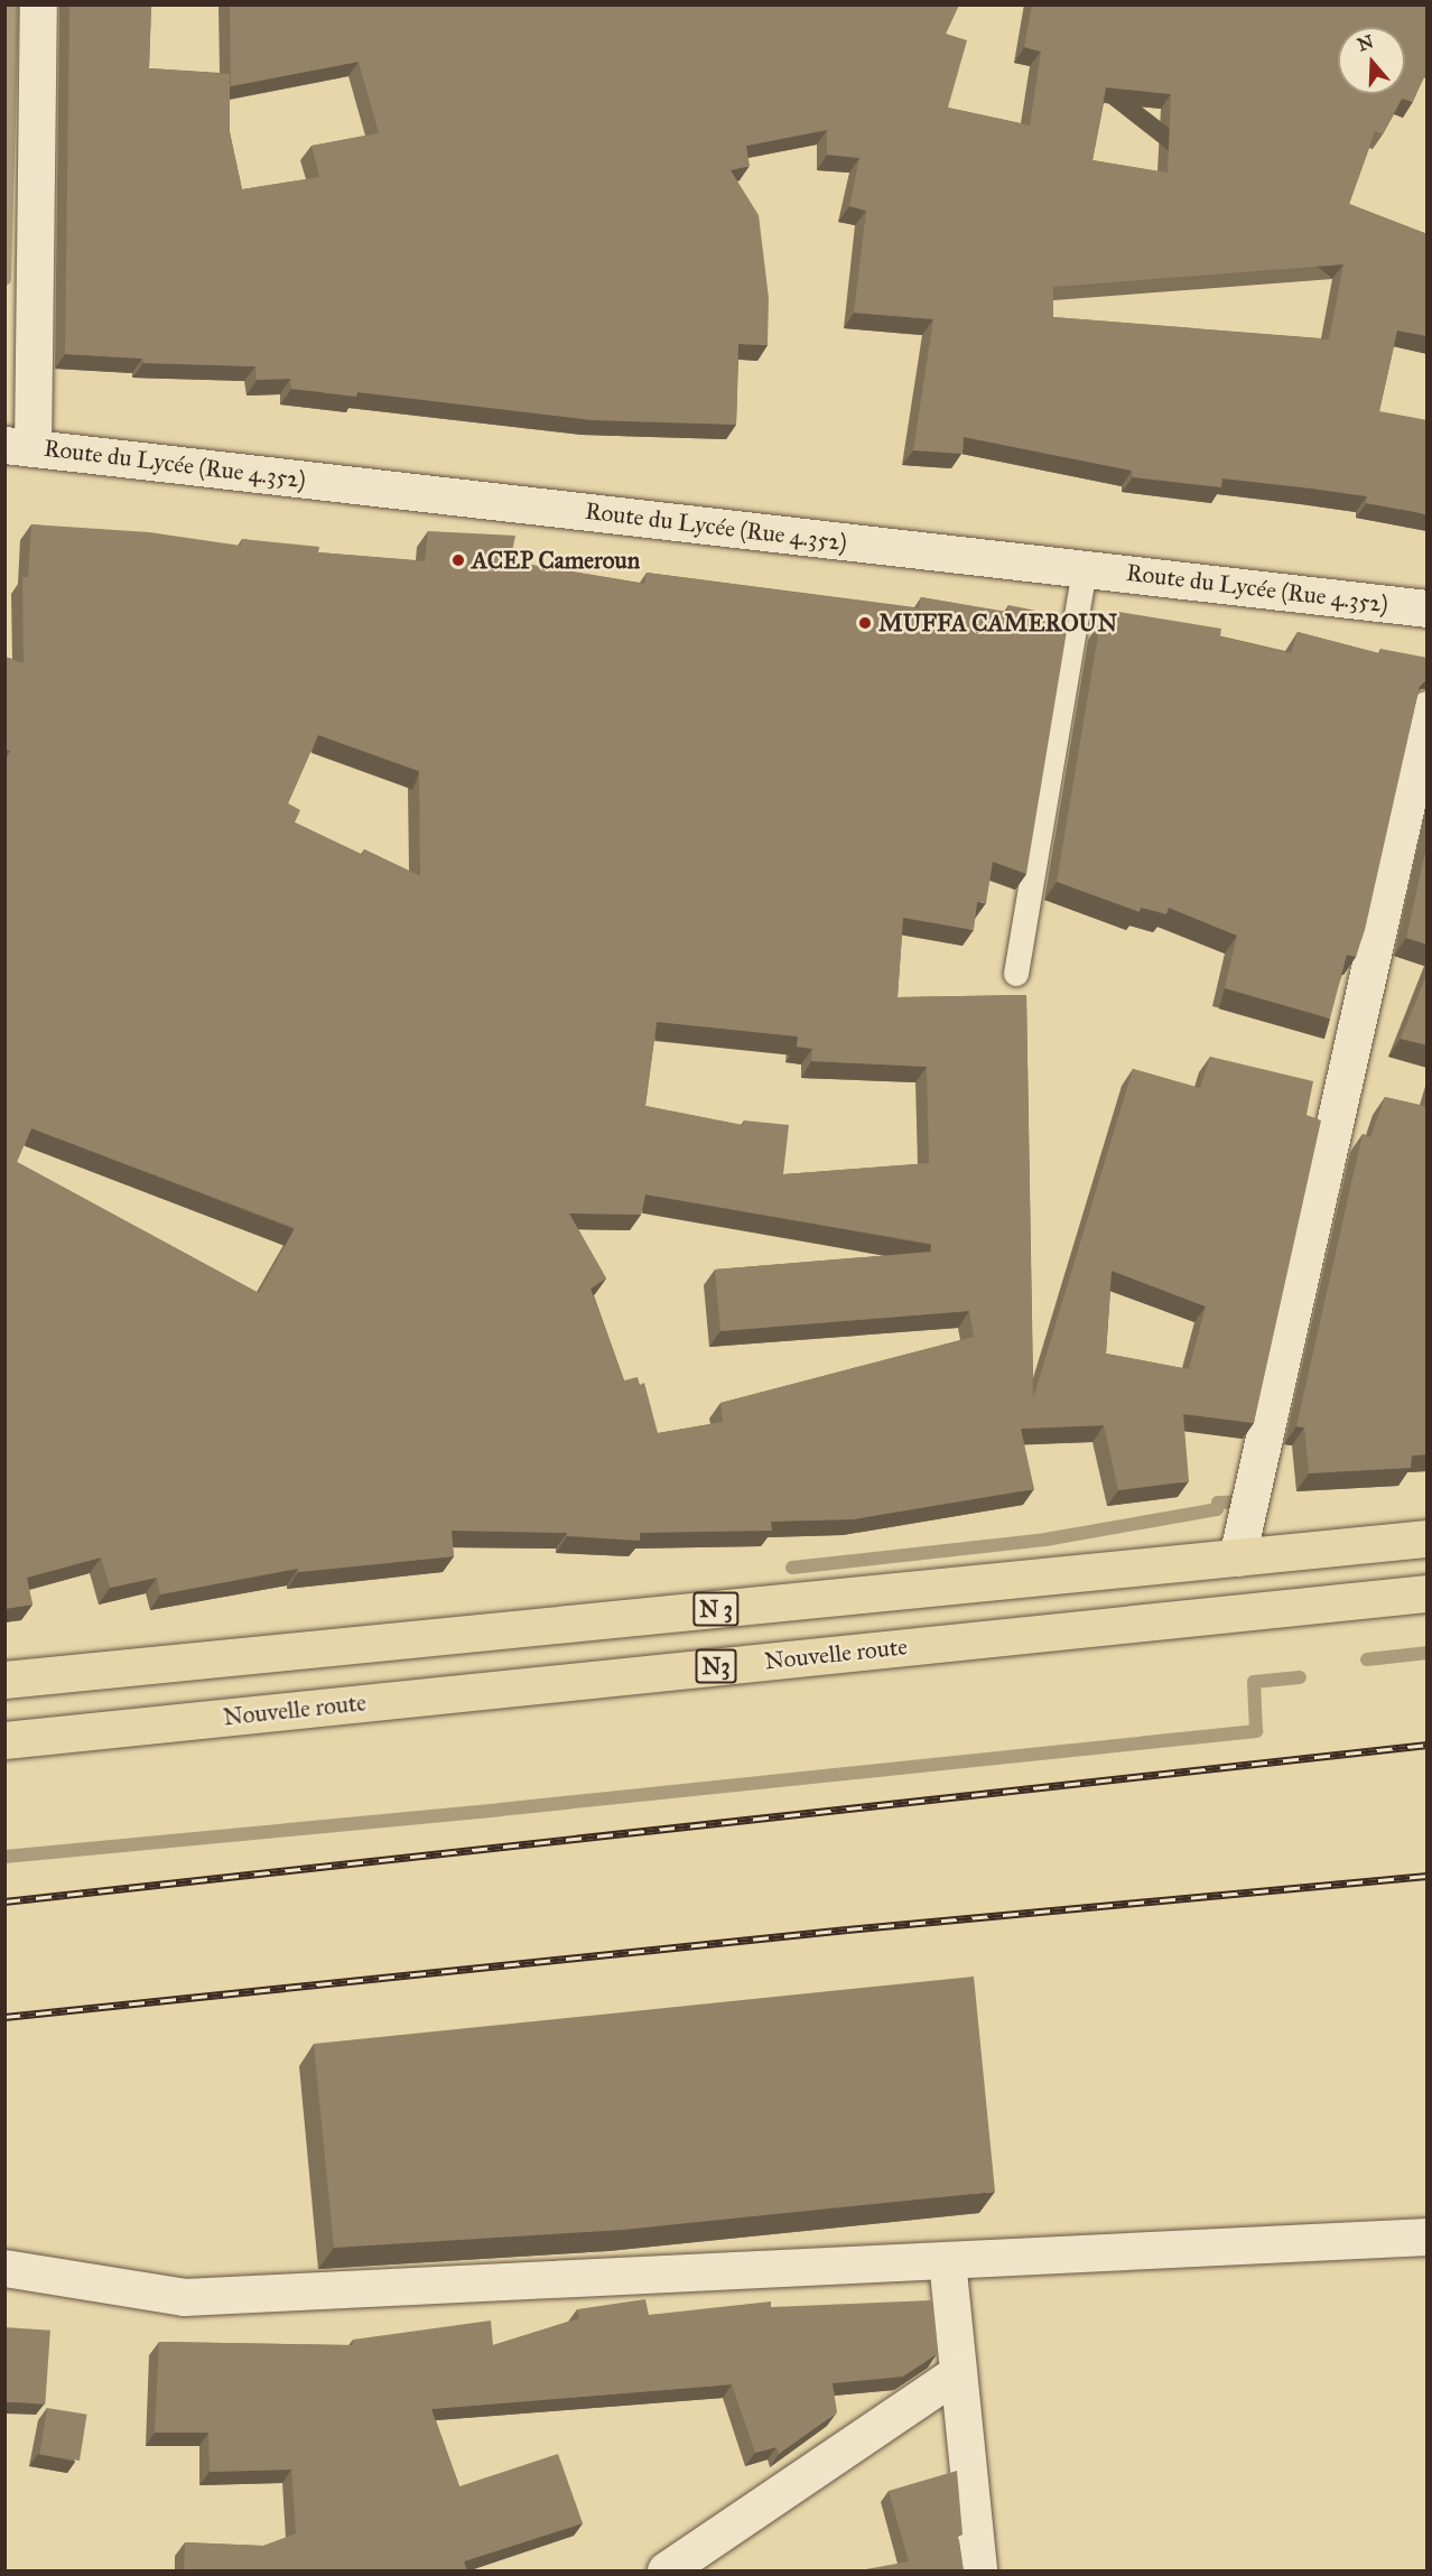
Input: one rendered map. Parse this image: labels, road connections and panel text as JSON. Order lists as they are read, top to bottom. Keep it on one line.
{"streets":{"highway":["N 3","Nouvelle route","N3"],"street":["Route du Lycée (Rue 4.352)"]},"places":["ACEP Cameroun","MUFFA CAMEROUN"],"north":"top"}
